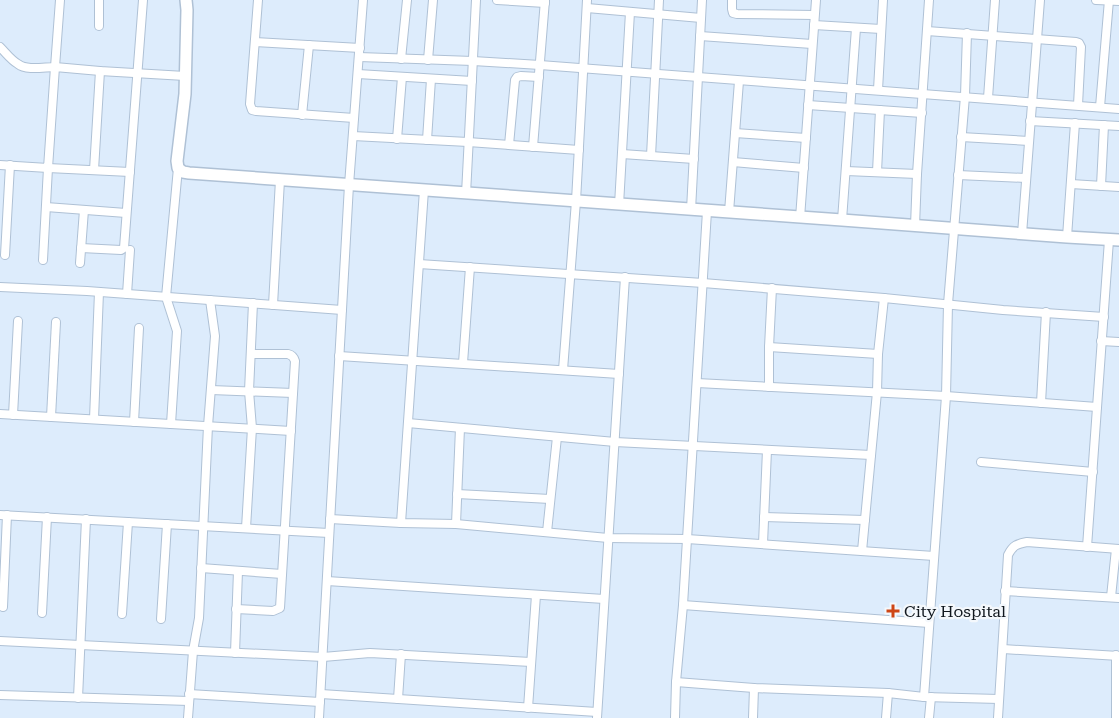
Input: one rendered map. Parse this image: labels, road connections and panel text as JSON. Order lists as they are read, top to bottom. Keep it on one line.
{"places":{"health":["City Hospital"]}}
